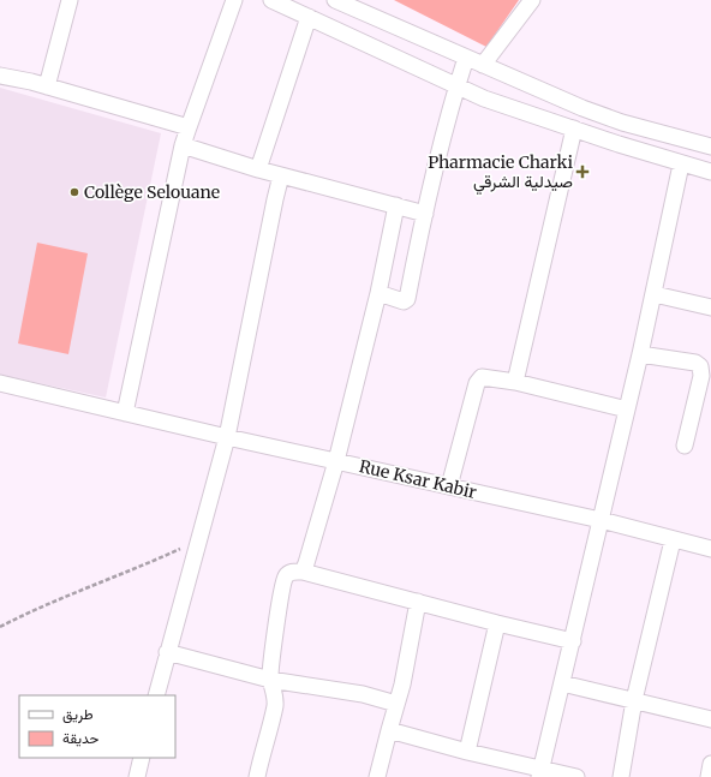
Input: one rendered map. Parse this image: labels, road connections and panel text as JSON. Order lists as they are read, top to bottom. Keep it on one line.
{"streets":{"street":["Rue Ksar Kabir"]},"places":{"health":["Pharmacie Charki صيدلية الشرقي"],"other":["Collège Selouane"]},"legend":["طريق","حديقة"]}
